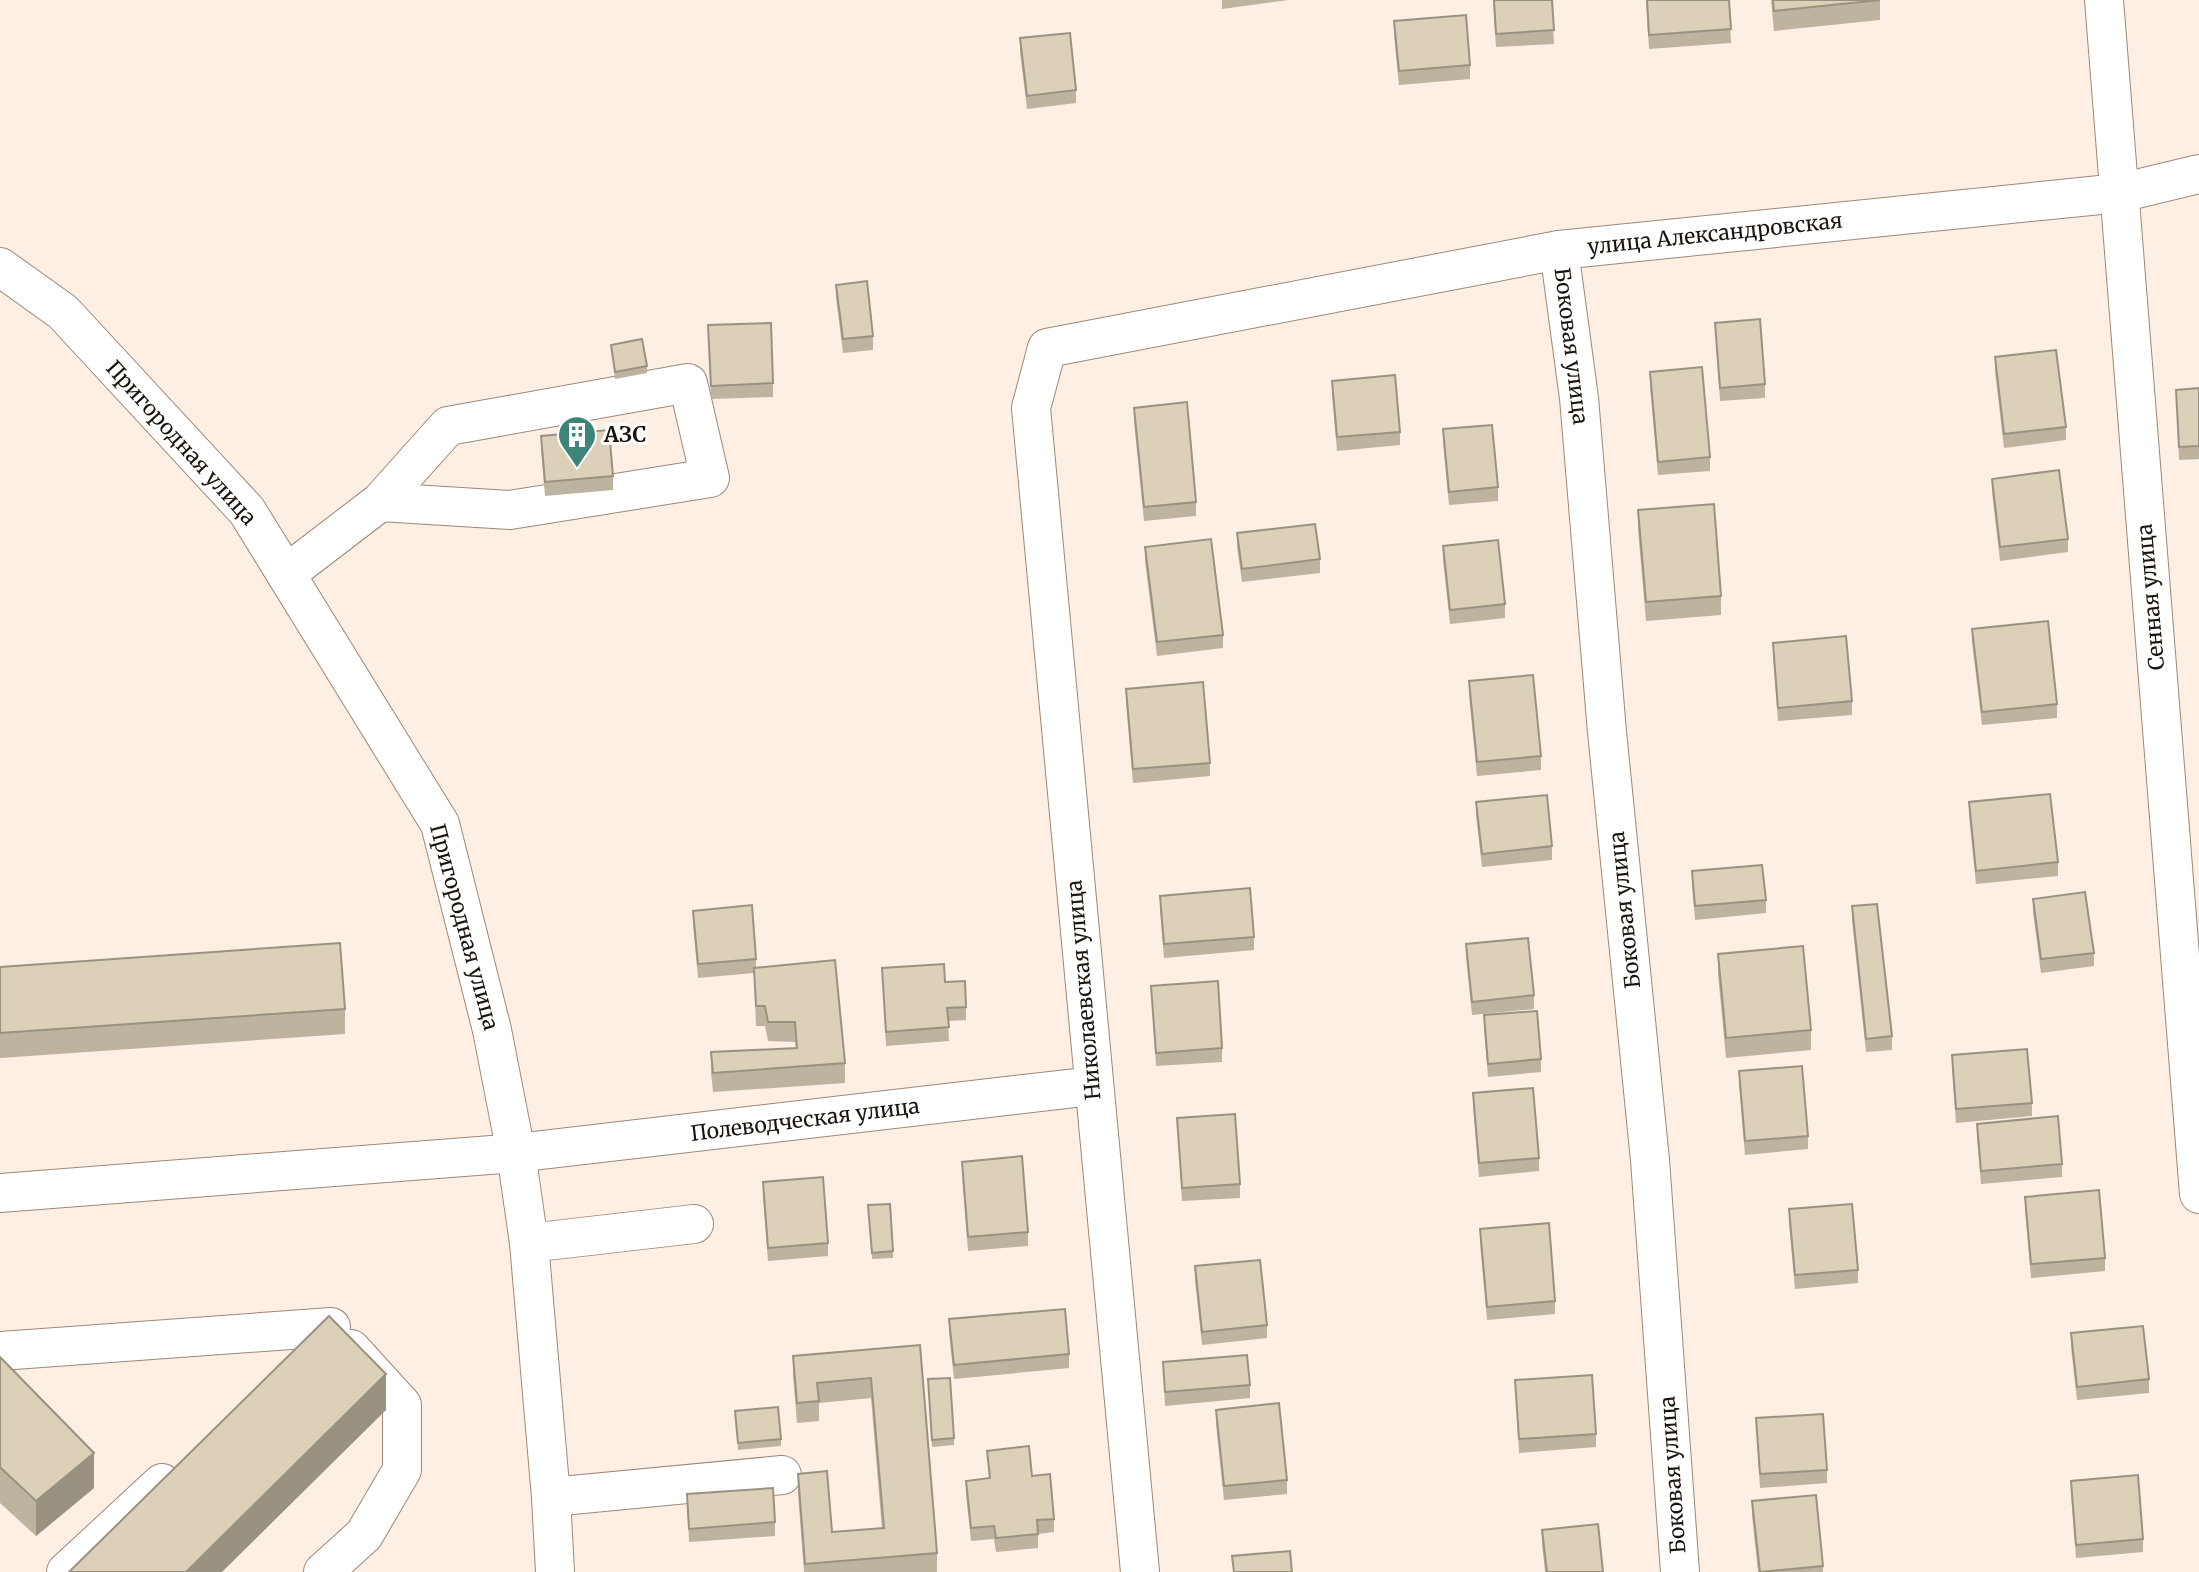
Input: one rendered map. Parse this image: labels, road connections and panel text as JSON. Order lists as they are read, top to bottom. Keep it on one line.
{"streets":{"street":["улица Александровская","Боковая улица","Пригородная улица","Сенная улица","Николаевская улица","Полеводческая улица"]},"crossings":[["улица Александровская","Боковая улица"],["улица Александровская","Сенная улица"],["улица Александровская","Николаевская улица"],["Пригородная улица","Полеводческая улица"],["Николаевская улица","Полеводческая улица"]],"places":{"building":["АЗС"]}}
